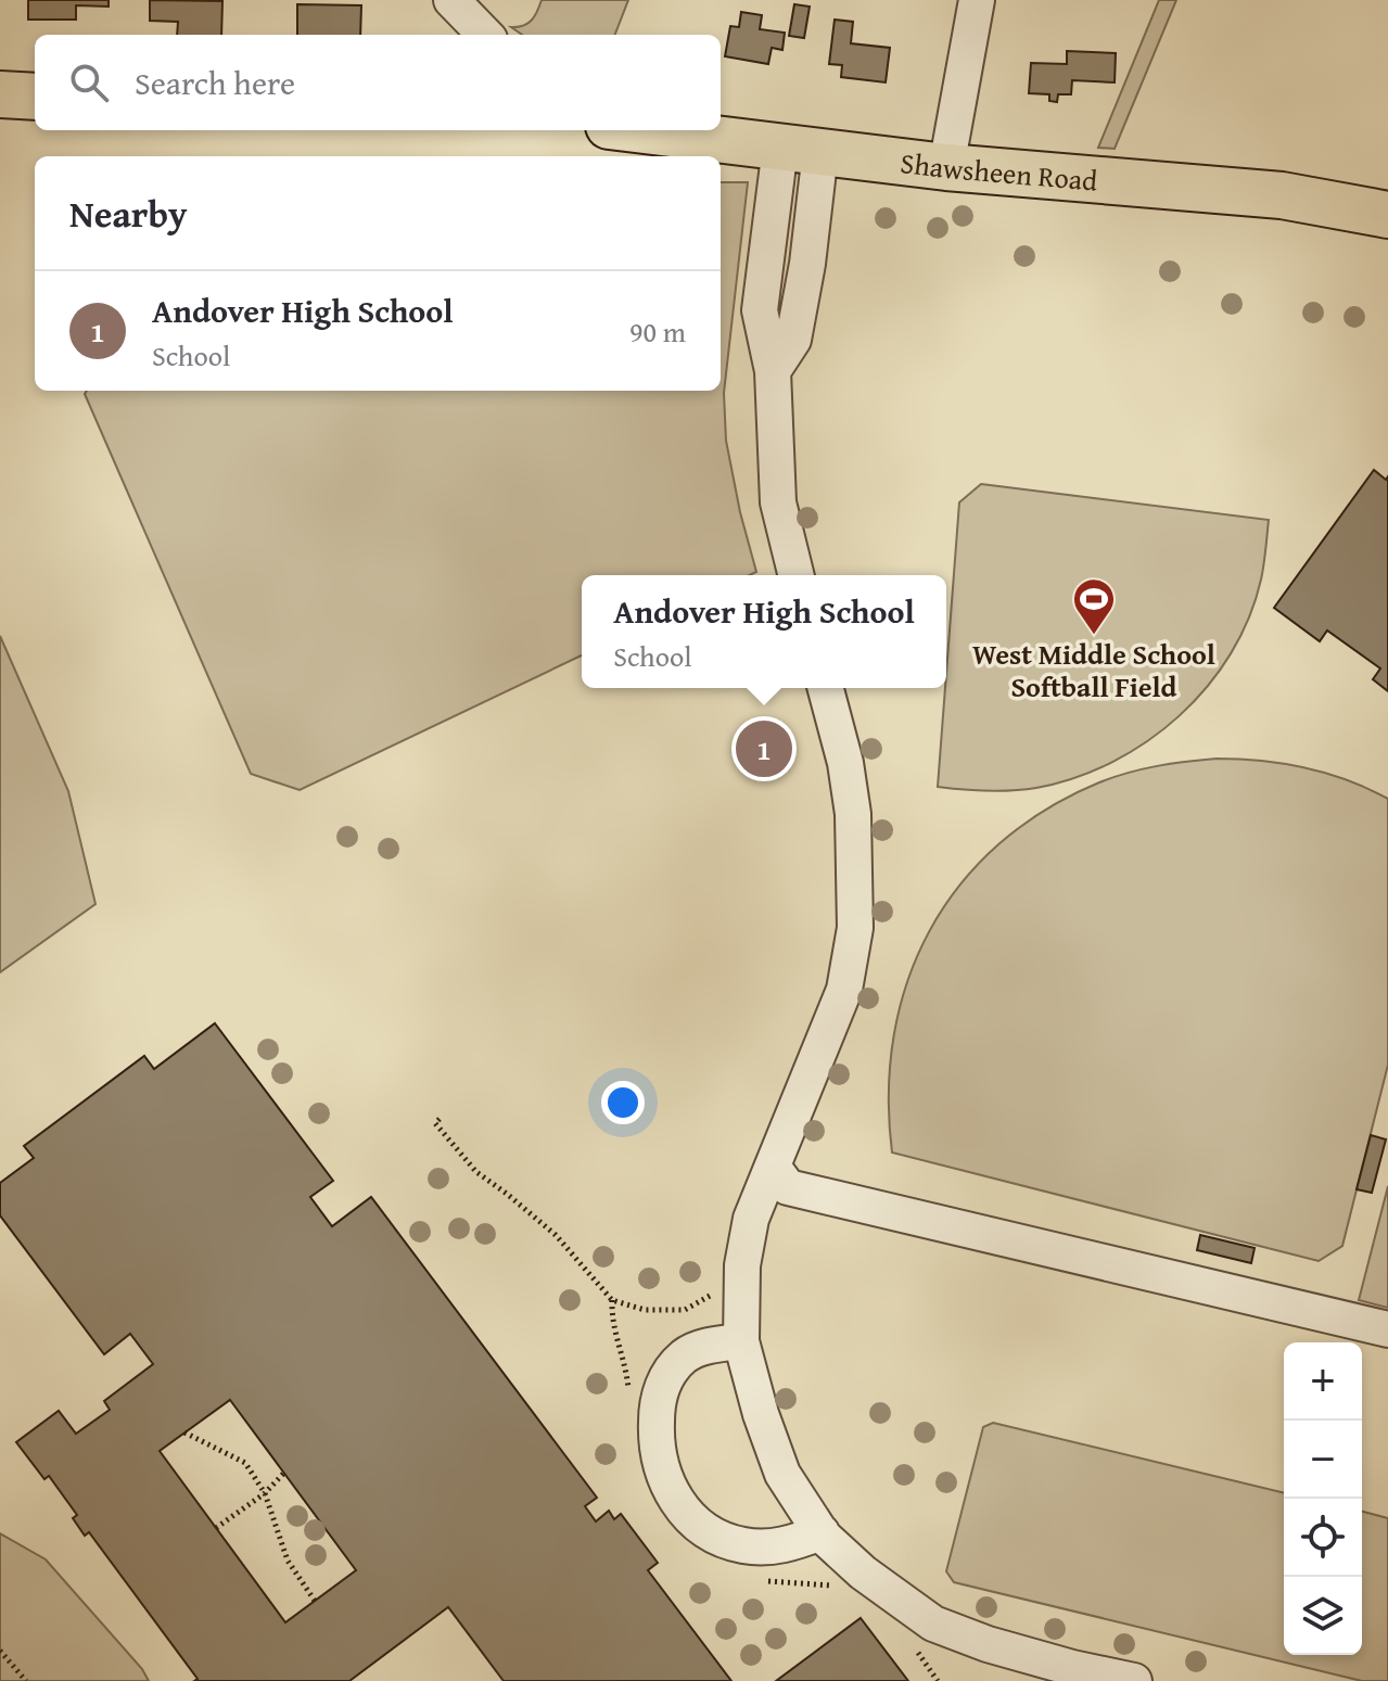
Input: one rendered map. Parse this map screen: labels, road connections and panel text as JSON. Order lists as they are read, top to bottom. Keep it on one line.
{"streets":{"main road":["Shawsheen Road"]},"places":{"sports":["West Middle School Softball Field"]},"page":{"search":"Search here","heading":"Nearby","list":[{"mark":"1","name":"Andover High School","note":"School","value":"90 m"}],"popup":["Andover High School","School"],"pins":"1","map_buttons":["+","−"]}}
